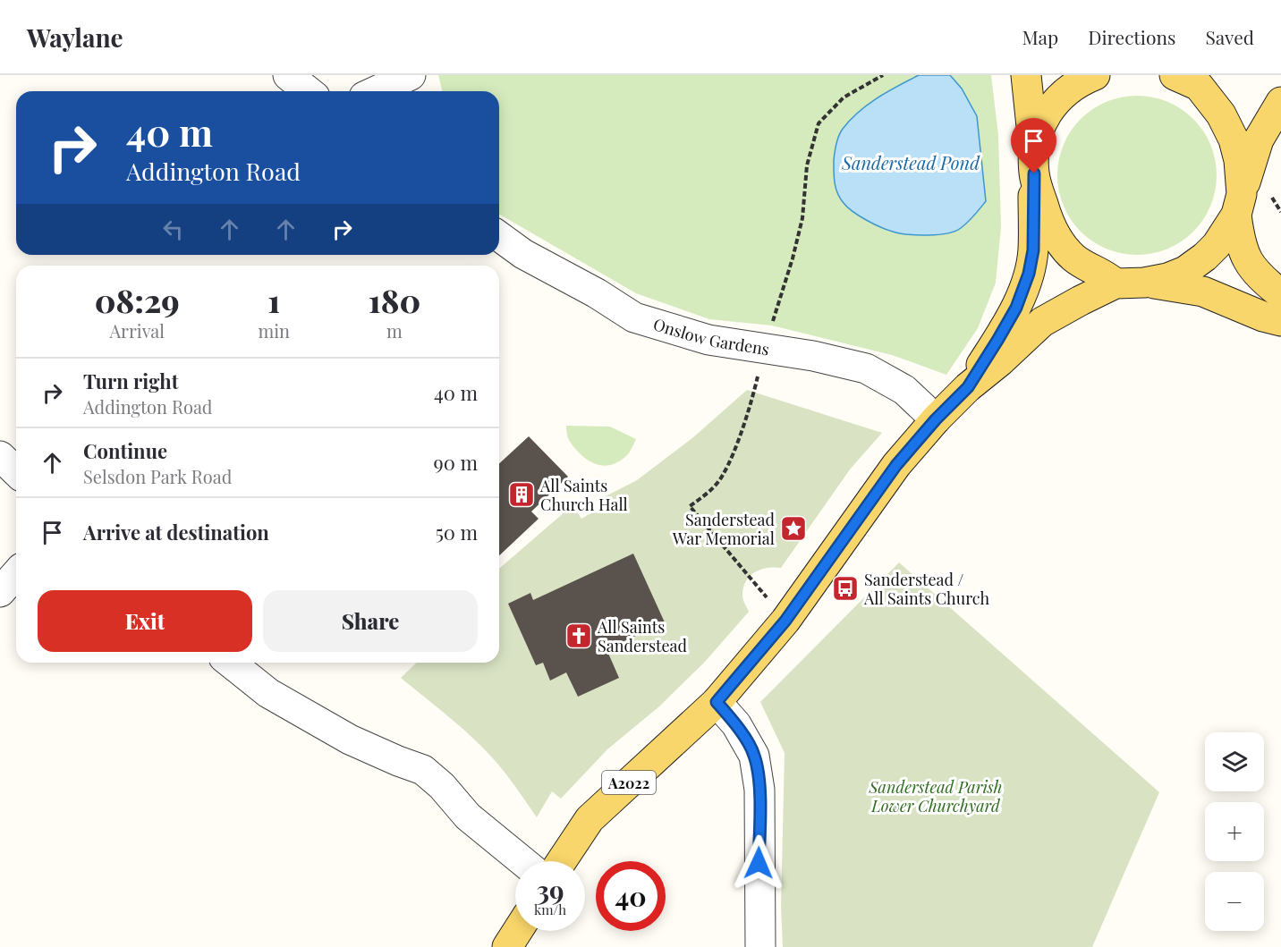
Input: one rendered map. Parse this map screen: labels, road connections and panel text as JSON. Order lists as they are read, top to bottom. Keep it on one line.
{"streets":{"main road":["A2022"],"street":["Onslow Gardens"]},"crossings":[["Onslow Gardens","A2022"]],"water":["Sanderstead Pond"],"parks":["Sanderstead Parish Lower Churchyard"],"places":{"building":["All Saints Church Hall"],"place":["Sanderstead War Memorial"],"bus stop":["Sanderstead / All Saints Church"],"church":["All Saints Sanderstead"]},"page":{"header":"Waylane","nav":["Map","Directions","Saved"],"turn":["40 m","Addington Road"],"eta":["08:29","Arrival","1","min","180","m"],"list":[{"name":"Turn right","note":"Addington Road","value":"40 m"},{"name":"Continue","note":"Selsdon Park Road","value":"90 m"},{"name":"Arrive at destination","value":"50 m"}],"buttons":["Exit","Share"],"map_buttons":["+","−"],"speed":"39 km/h","limit":"40"}}
